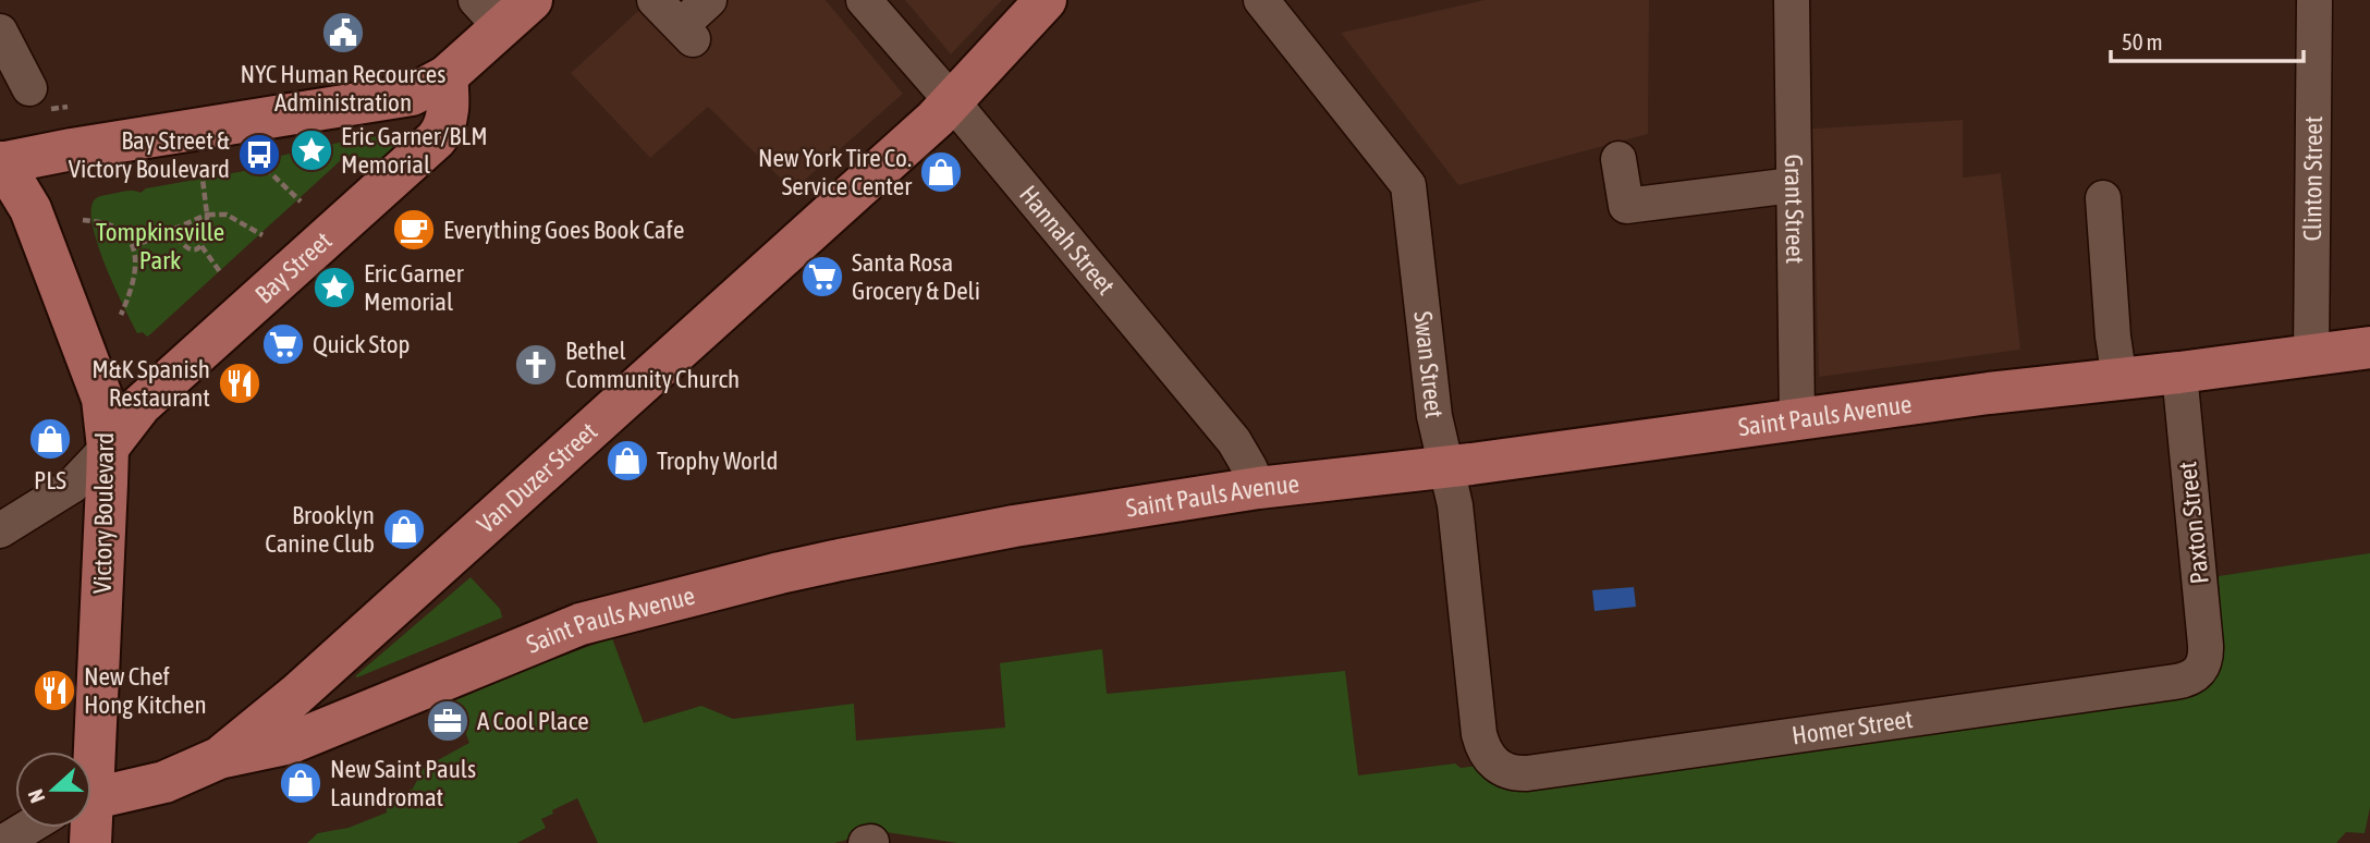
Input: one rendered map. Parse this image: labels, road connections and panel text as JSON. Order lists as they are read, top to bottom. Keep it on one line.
{"streets":{"main road":["Bay Street","Saint Pauls Avenue","Van Duzer Street","Victory Boulevard"],"street":["Clinton Street","Grant Street","Hannah Street","Swan Street","Paxton Street","Homer Street"]},"crossings":[["Clinton Street","Saint Pauls Avenue"],["Grant Street","Saint Pauls Avenue"],["Hannah Street","Saint Pauls Avenue"],["Hannah Street","Van Duzer Street"],["Bay Street","Victory Boulevard"],["Swan Street","Saint Pauls Avenue"],["Swan Street","Homer Street"],["Saint Pauls Avenue","Van Duzer Street"],["Saint Pauls Avenue","Paxton Street"],["Paxton Street","Homer Street"]],"parks":["Tompkinsville Park"],"places":{"public building":["NYC Human Recources Administration"],"place":["Eric Garner/BLM Memorial","Eric Garner Memorial"],"bus stop":["Bay Street & Victory Boulevard"],"shop":["New York Tire Co. Service Center","PLS","Trophy World","Brooklyn Canine Club","New Saint Pauls Laundromat"],"cafe":["Everything Goes Book Cafe"],"supermarket":["Santa Rosa Grocery & Deli","Quick Stop"],"church":["Bethel Community Church"],"restaurant":["M&K Spanish Restaurant","New Chef Hong Kitchen"],"office":["A Cool Place"]},"scale_bar":"50 m","north":"left"}
